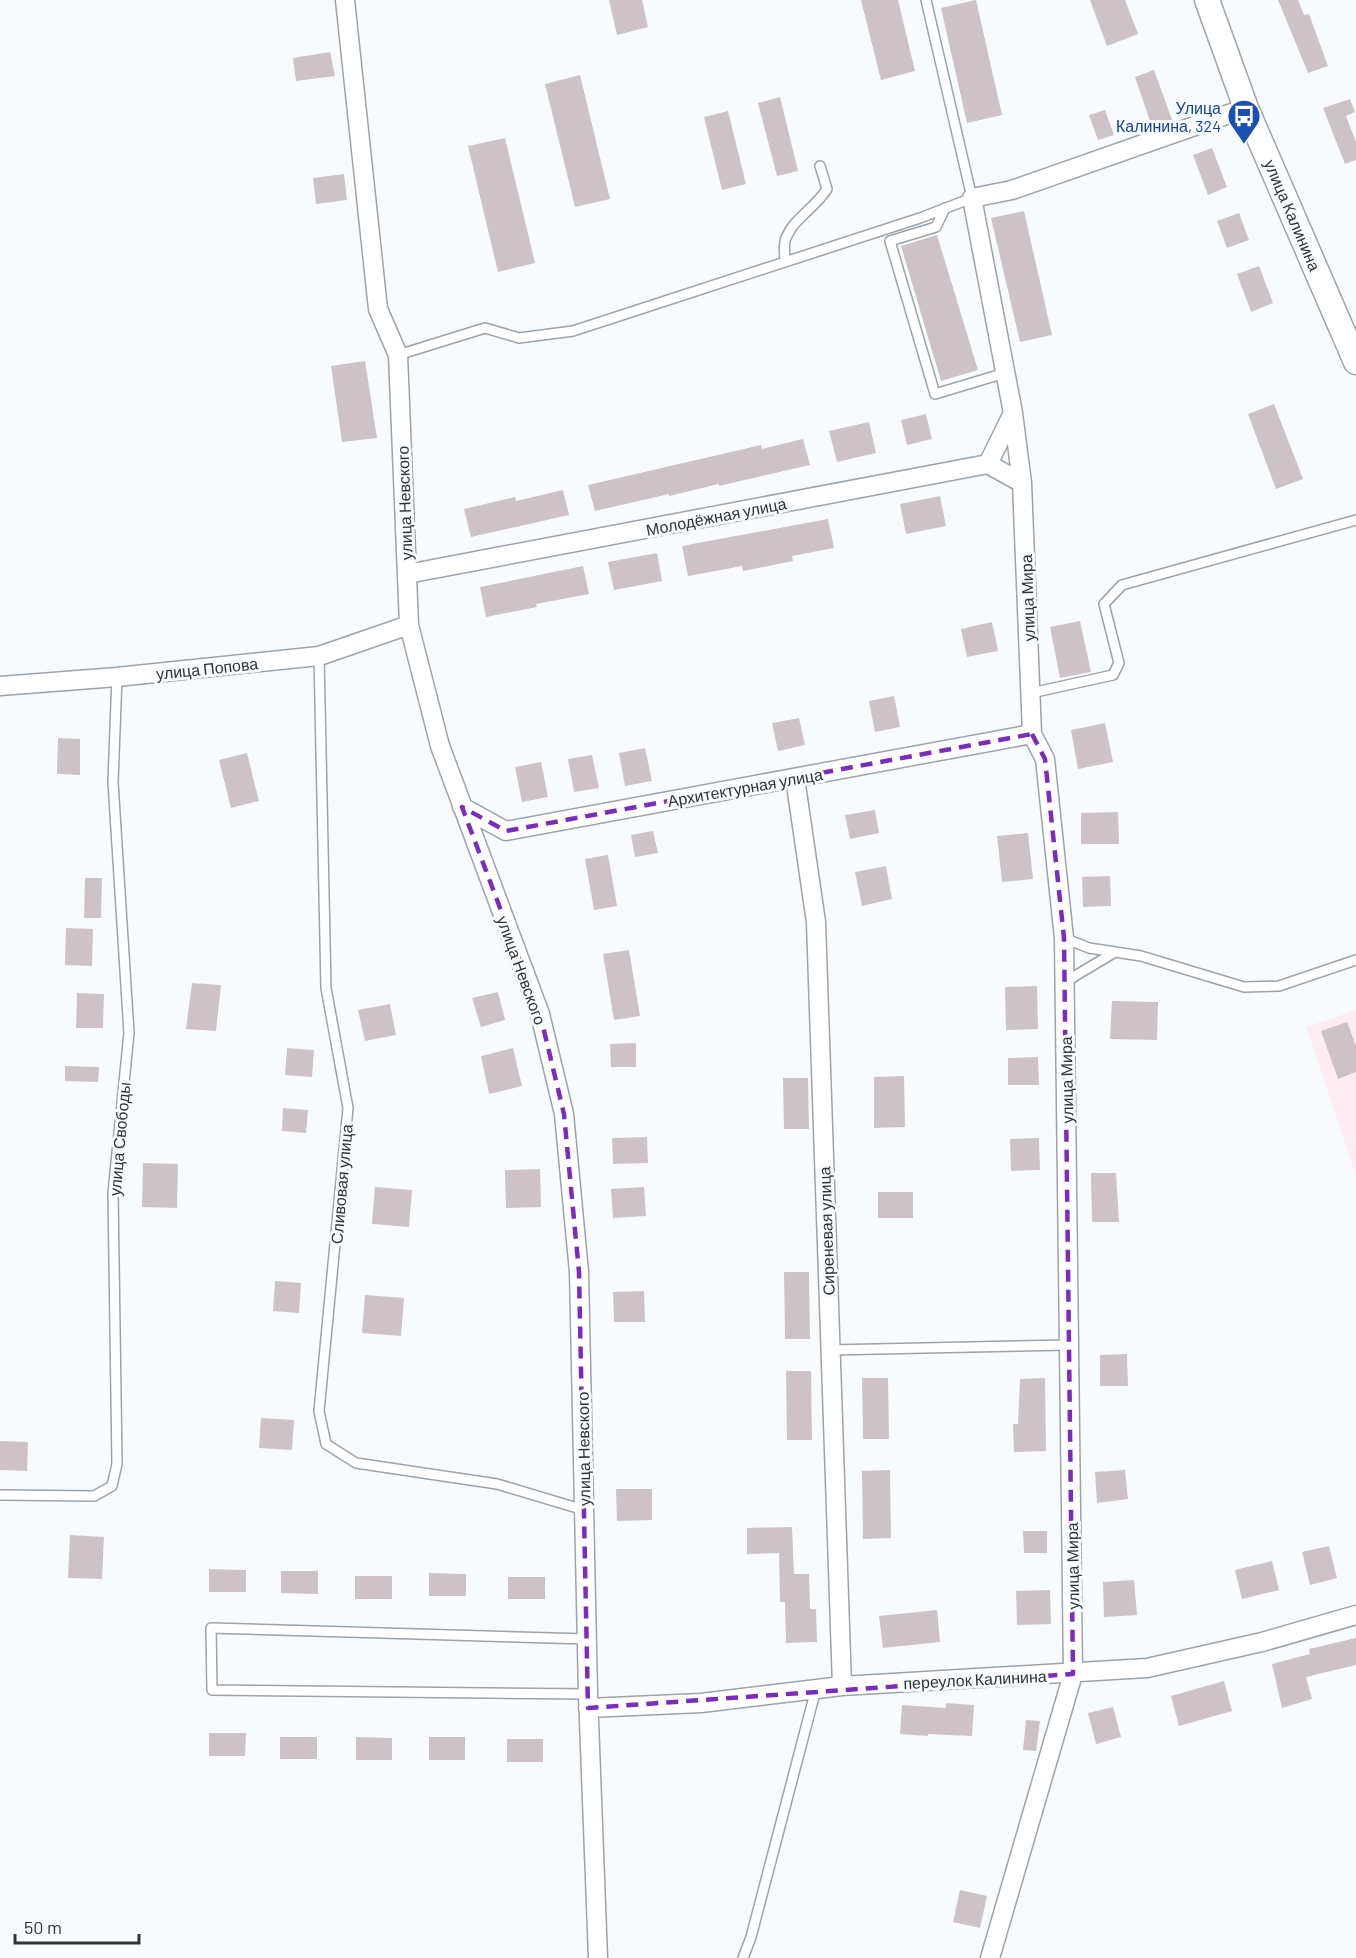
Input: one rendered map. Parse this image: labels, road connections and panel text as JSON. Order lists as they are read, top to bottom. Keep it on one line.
{"streets":{"street":["улица Калинина","улица Невского","Молодёжная улица","улица Мира","улица Попова","Архитектурная улица","Сиреневая улица","переулок Калинина"],"lane":["улица Свободы","Сливовая улица"]},"crossings":[["улица Невского","Молодёжная улица"],["улица Невского","улица Попова"],["улица Невского","Архитектурная улица"],["улица Невского","Сливовая улица"],["улица Невского","переулок Калинина"],["улица Мира","Архитектурная улица"],["улица Мира","переулок Калинина"],["улица Попова","улица Свободы"],["улица Попова","Сливовая улица"],["Архитектурная улица","Сиреневая улица"],["Сиреневая улица","переулок Калинина"]],"places":{"bus stop":["Улица Калинина, 324"]},"scale_bar":"50 m"}
